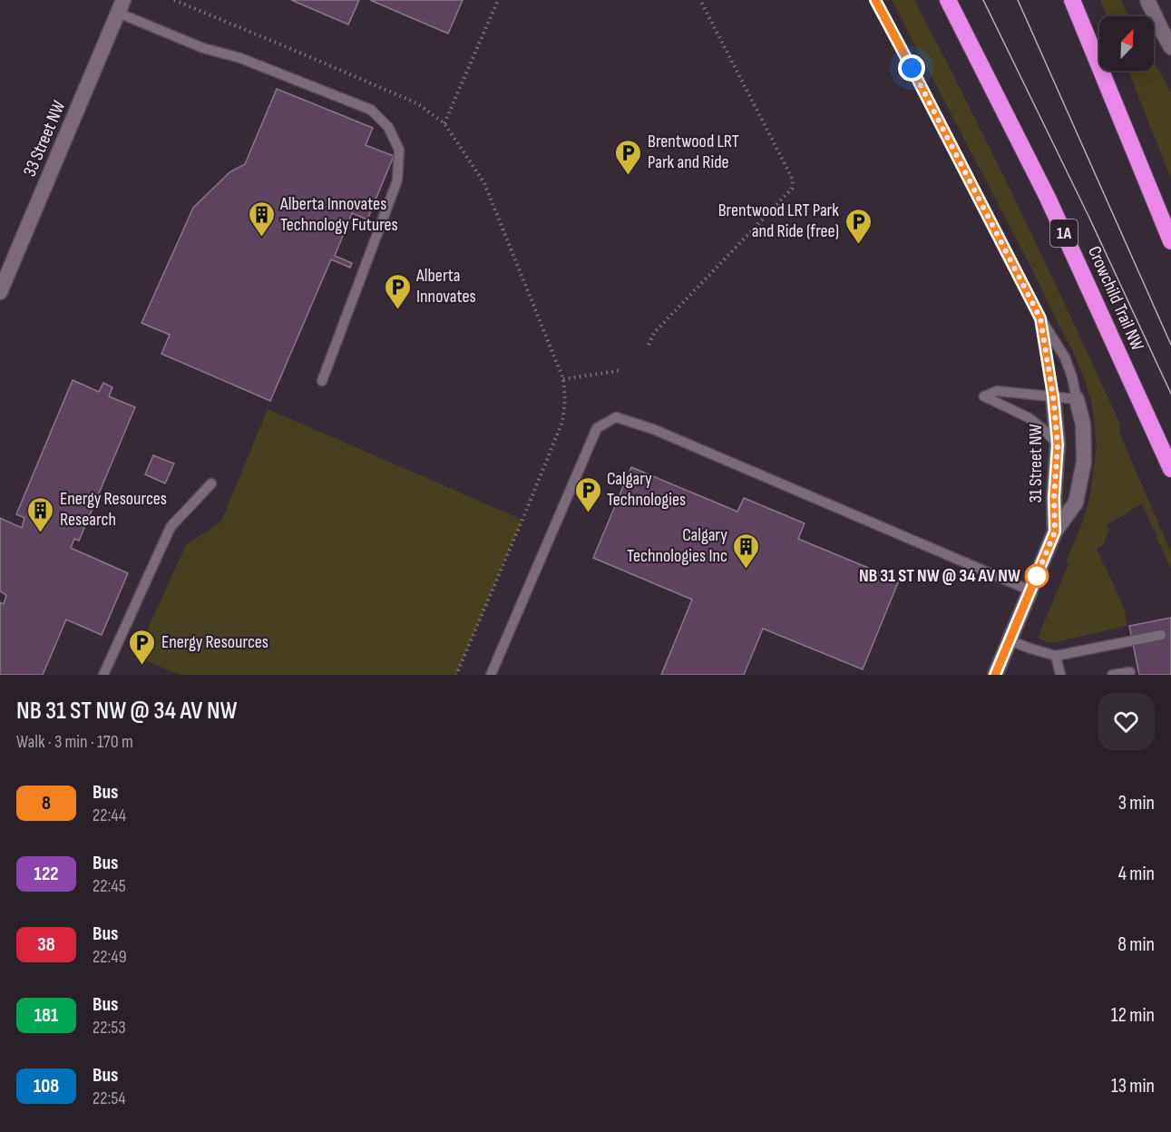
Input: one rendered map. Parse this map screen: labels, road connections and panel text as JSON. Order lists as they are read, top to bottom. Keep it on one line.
{"streets":{"highway":["1A","Crowchild Trail NW"],"street":["33 Street NW","31 Street NW"]},"places":{"parking":["Brentwood LRT Park and Ride","Brentwood LRT Park and Ride (free)","Alberta Innovates","Calgary Technologies","Energy Resources"],"building":["Alberta Innovates Technology Futures","Energy Resources Research","Calgary Technologies Inc"],"other":["NB 31 ST NW @ 34 AV NW"]},"lines":["bus line 8"],"north":"top right","page":{"heading":["NB 31 ST NW @ 34 AV NW","Walk · 3 min · 170 m"],"list":[{"mark":"8","name":"Bus","note":"22:44","value":"3 min"},{"mark":"122","name":"Bus","note":"22:45","value":"4 min"},{"mark":"38","name":"Bus","note":"22:49","value":"8 min"},{"mark":"181","name":"Bus","note":"22:53","value":"12 min"},{"mark":"108","name":"Bus","note":"22:54","value":"13 min"}]}}
